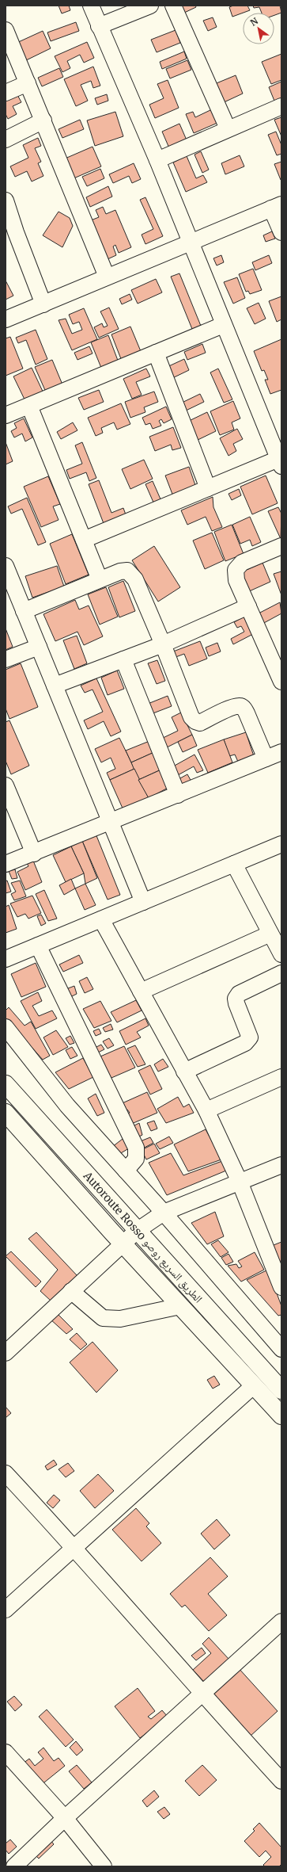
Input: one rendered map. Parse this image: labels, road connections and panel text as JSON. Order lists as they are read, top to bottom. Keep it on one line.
{"streets":{"highway":["Autoroute Rosso الطريق السريع روصو"]},"north":"top left"}
